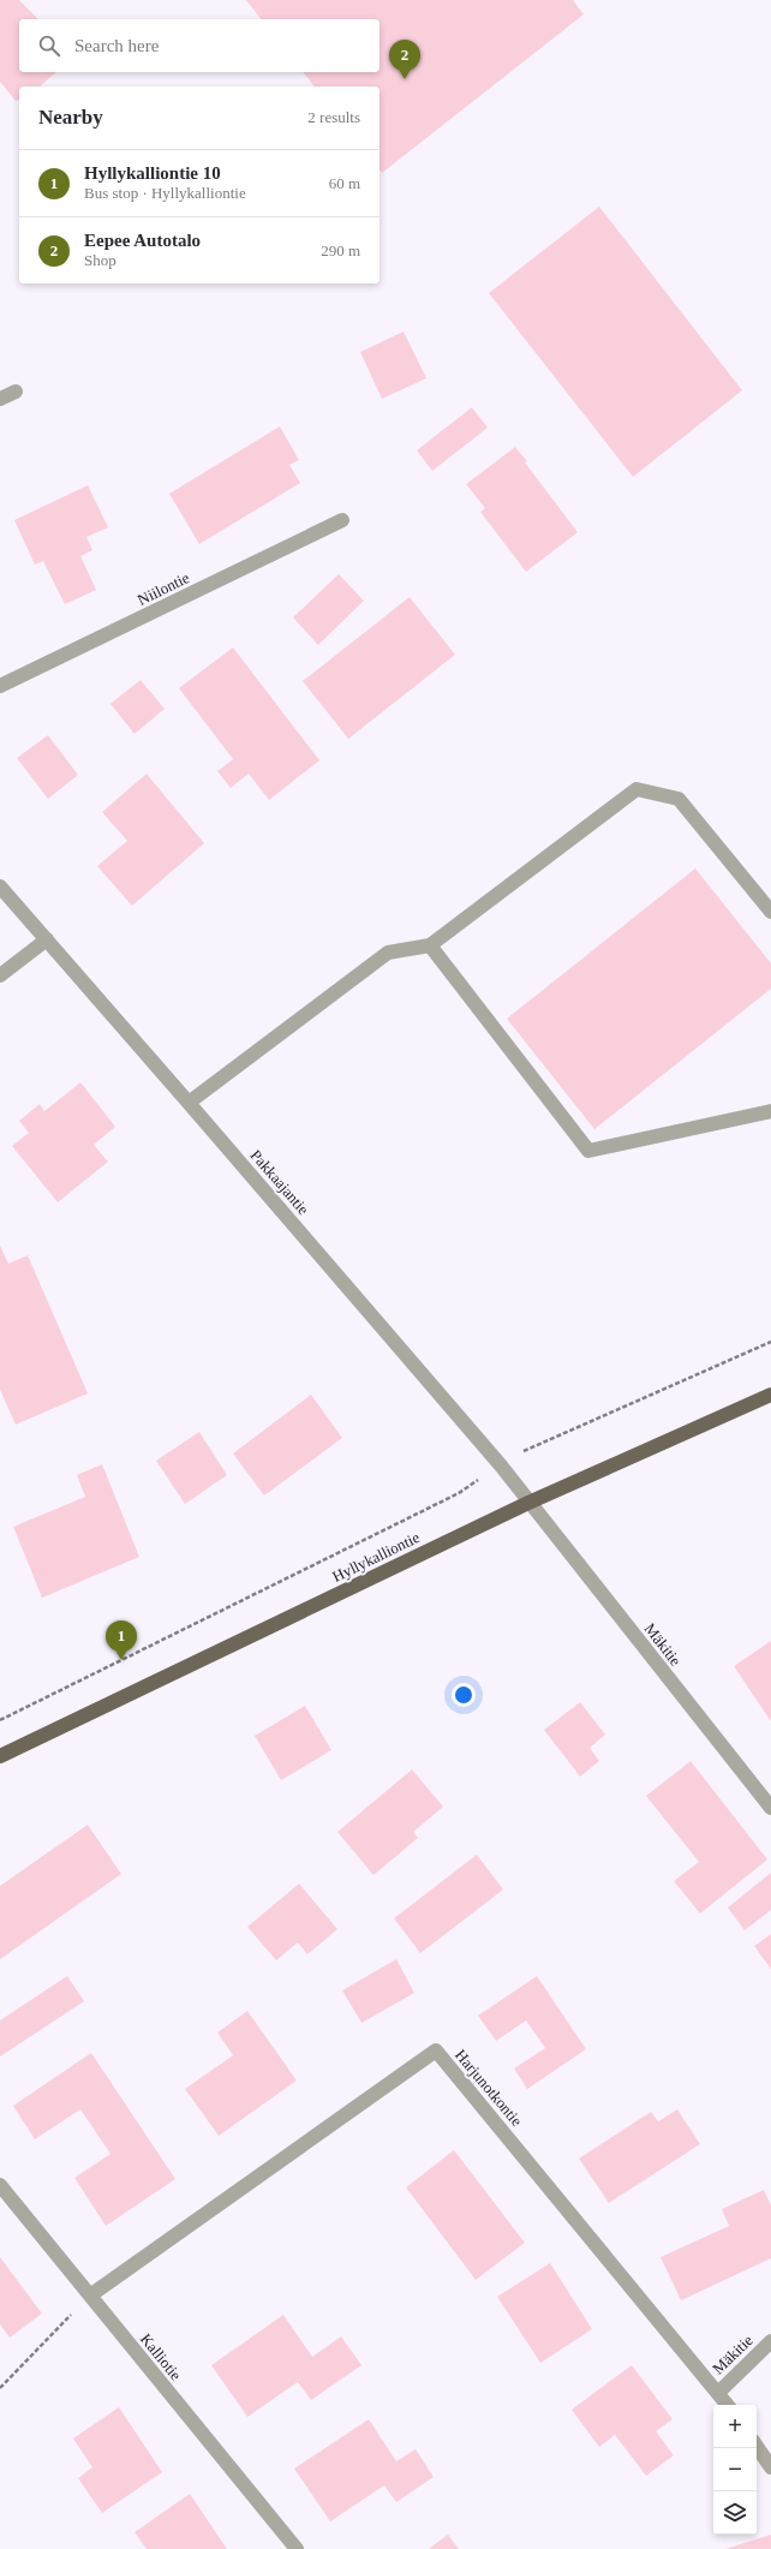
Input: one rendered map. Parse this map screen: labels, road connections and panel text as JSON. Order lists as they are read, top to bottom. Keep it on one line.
{"streets":{"main road":["Hyllykalliontie"],"street":["Niilontie","Pakkaajantie","Mäkitie","Harjunotkontie","Kalliotie"]},"crossings":[["Pakkaajantie","Hyllykalliontie"],["Pakkaajantie","Mäkitie"],["Hyllykalliontie","Mäkitie"],["Mäkitie","Harjunotkontie"],["Harjunotkontie","Kalliotie"]],"page":{"search":"Search here","pins":["2","1"],"heading":["Nearby","2 results"],"list":[{"mark":"1","name":"Hyllykalliontie 10","note":"Bus stop · Hyllykalliontie","value":"60 m"},{"mark":"2","name":"Eepee Autotalo","note":"Shop","value":"290 m"}],"map_buttons":["+","−"]}}
